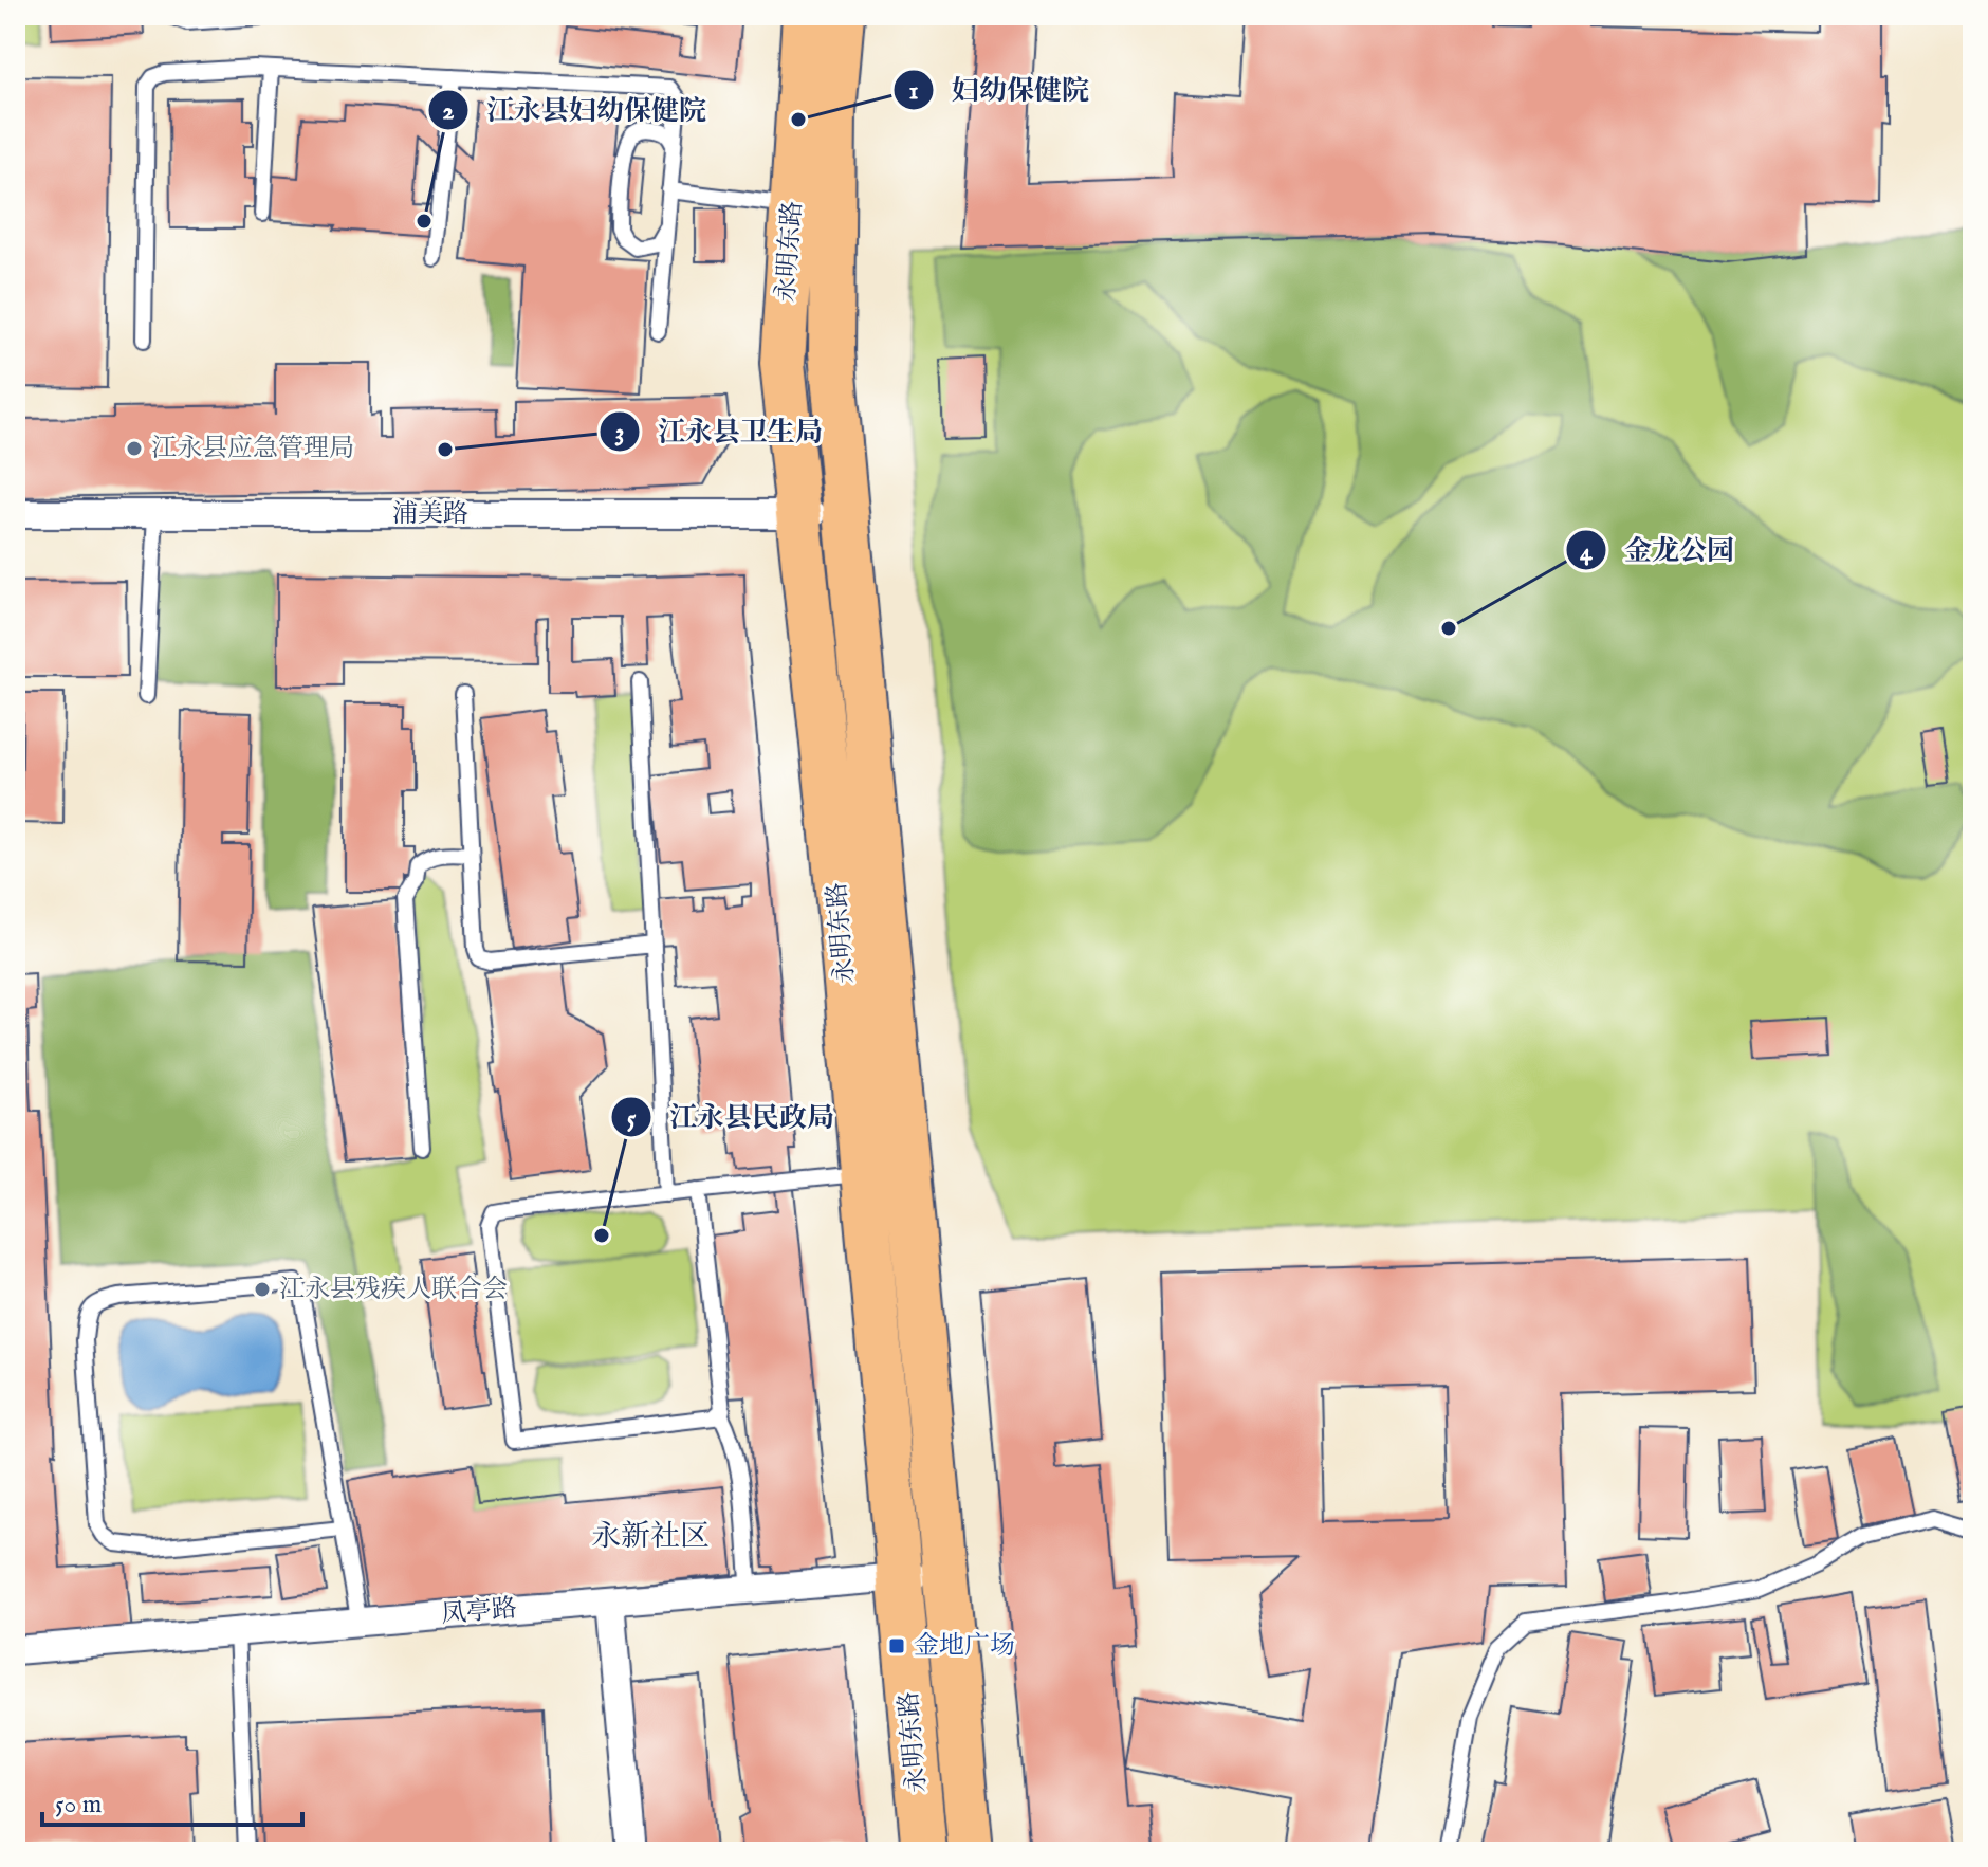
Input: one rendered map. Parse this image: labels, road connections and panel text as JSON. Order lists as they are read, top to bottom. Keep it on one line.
{"streets":{"main road":["永明东路"],"street":["浦美路","凤亭路"]},"crossings":[["永明东路","浦美路"],["永明东路","凤亭路"]],"districts":["永新社区"],"places":{"other":["妇幼保健院","江永县妇幼保健院","江永县应急管理局","江永县卫生局","金龙公园","江永县民政局","江永县残疾人联合会"],"transit":["金地广场"]},"scale_bar":"50 m"}
